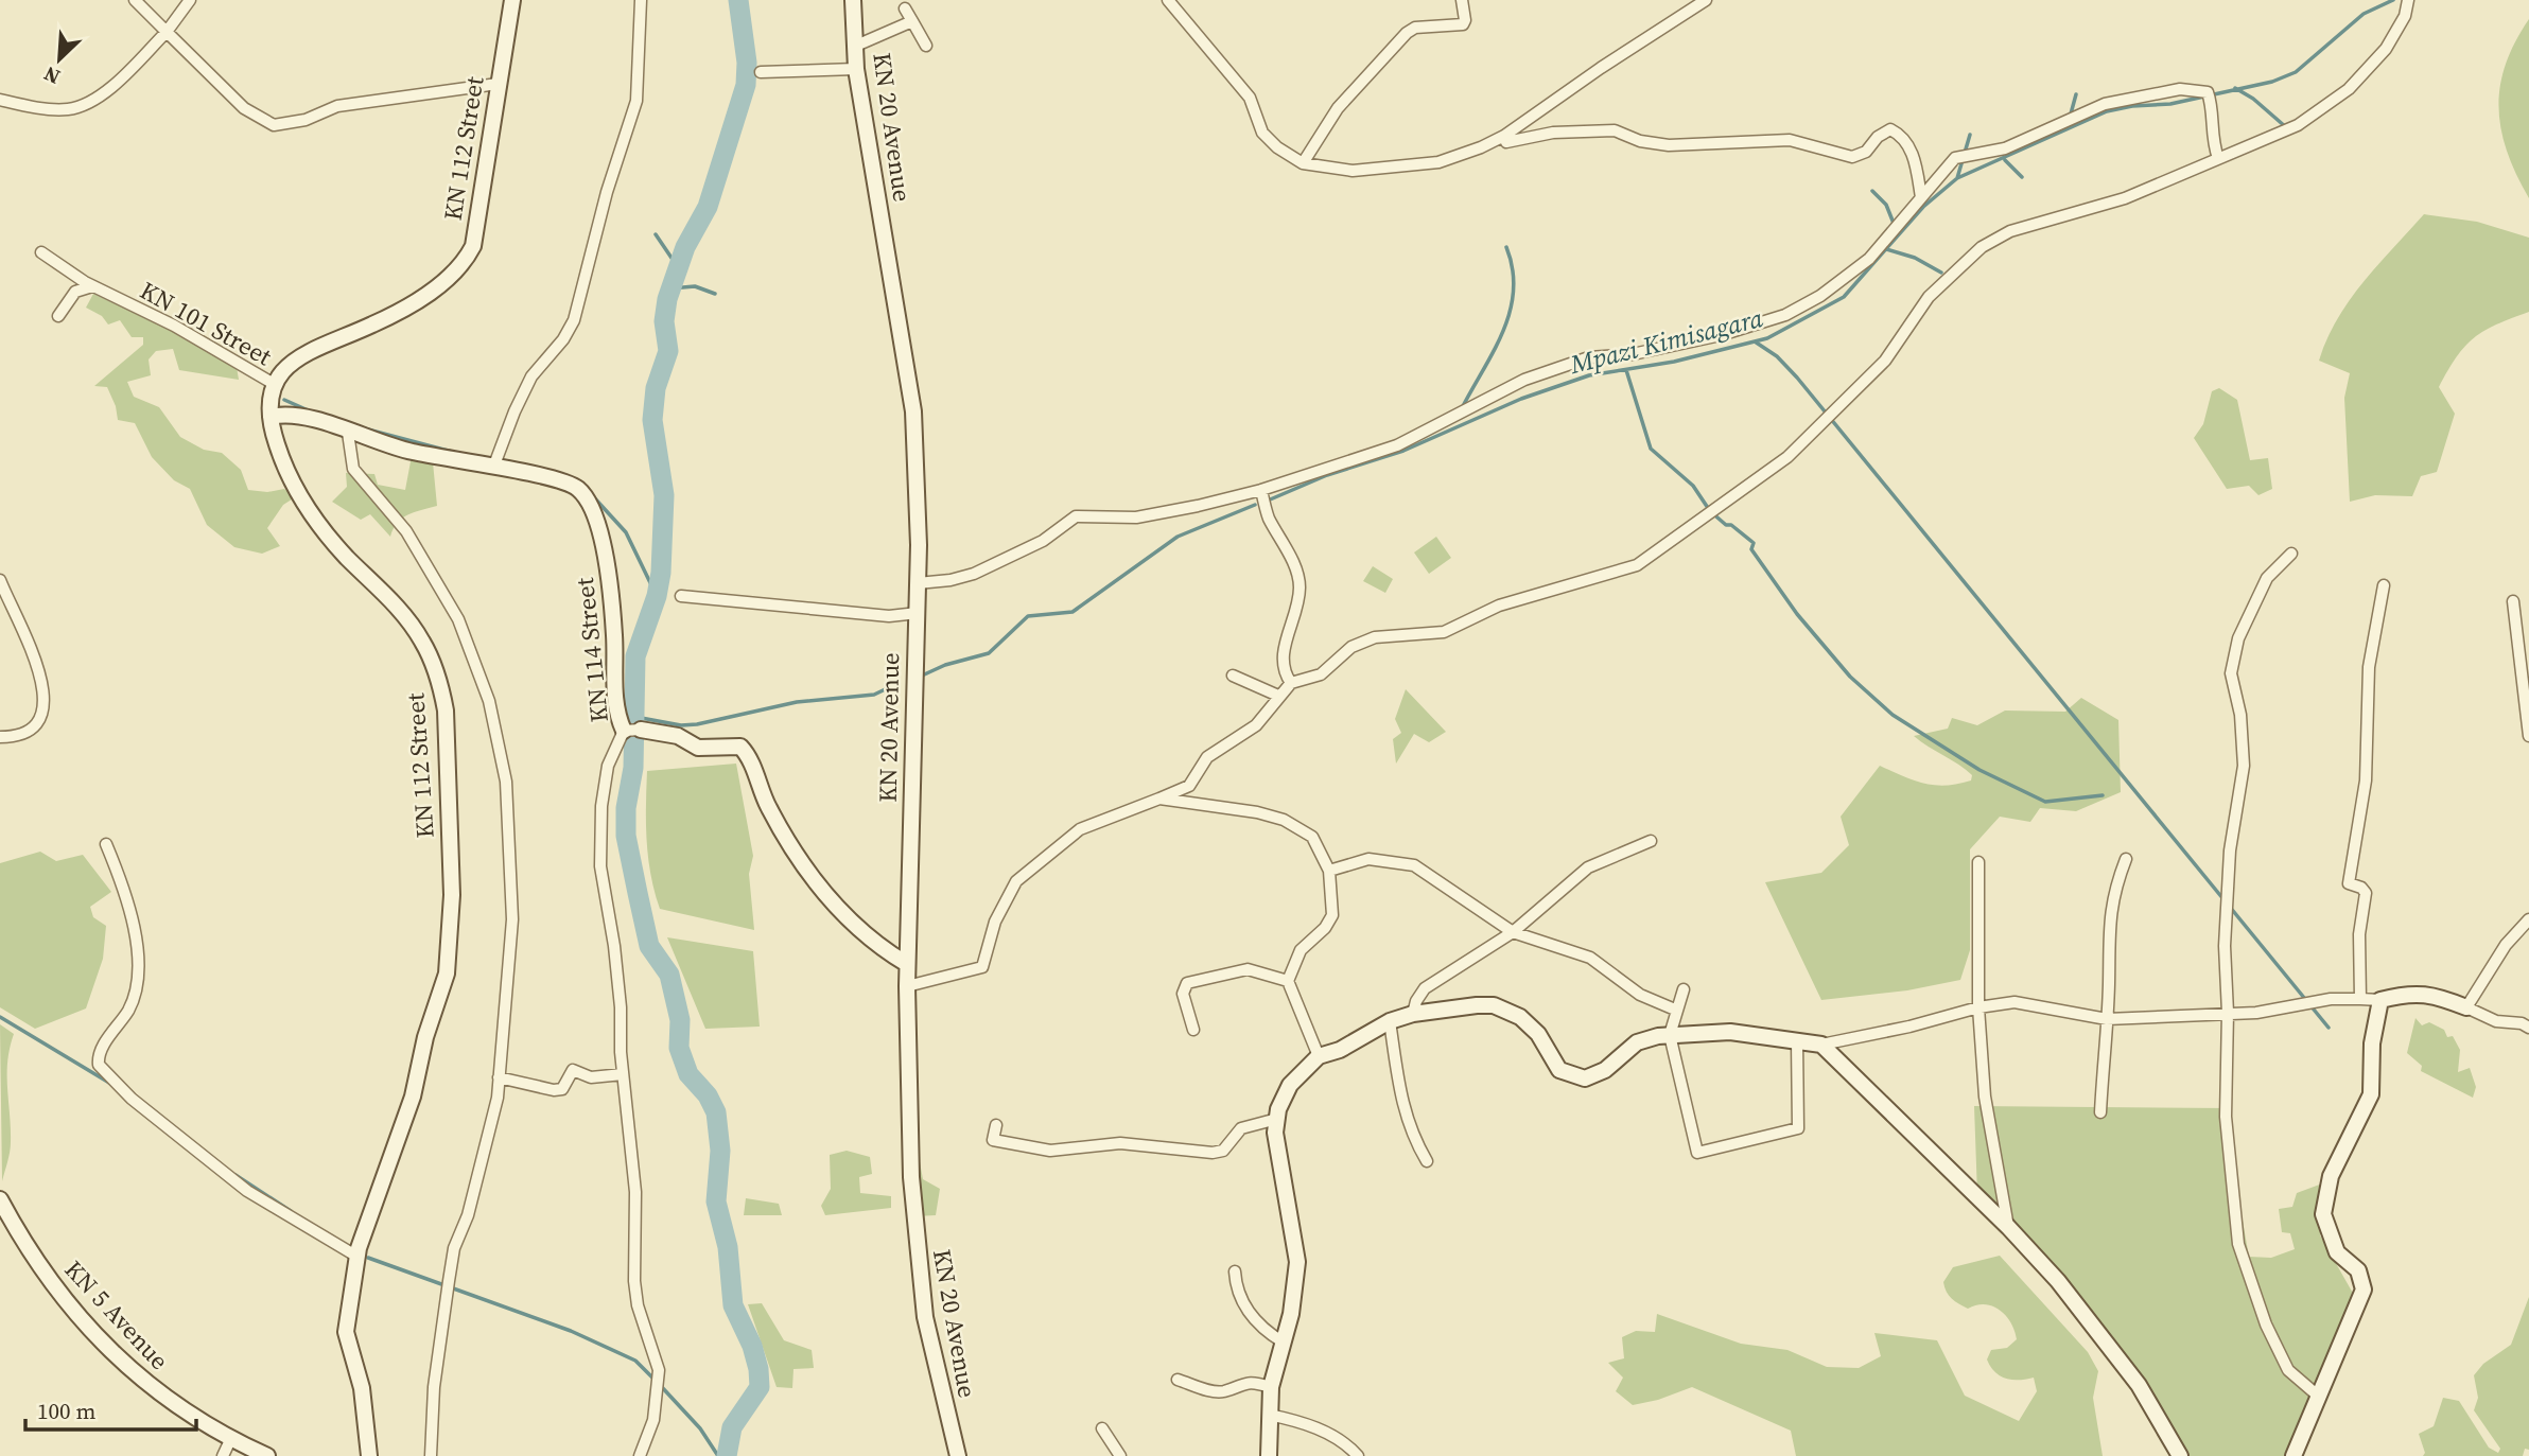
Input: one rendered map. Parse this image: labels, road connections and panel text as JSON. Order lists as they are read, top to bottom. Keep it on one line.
{"streets":{"street":["KN 20 Avenue","KN 112 Street","KN 101 Street","KN 114 Street","KN 5 Avenue"]},"crossings":[["KN 20 Avenue","KN 114 Street"],["KN 112 Street","KN 101 Street"],["KN 112 Street","KN 114 Street"]],"water":["Mpazi Kimisagara"],"scale_bar":"100 m","north":"bottom left"}
